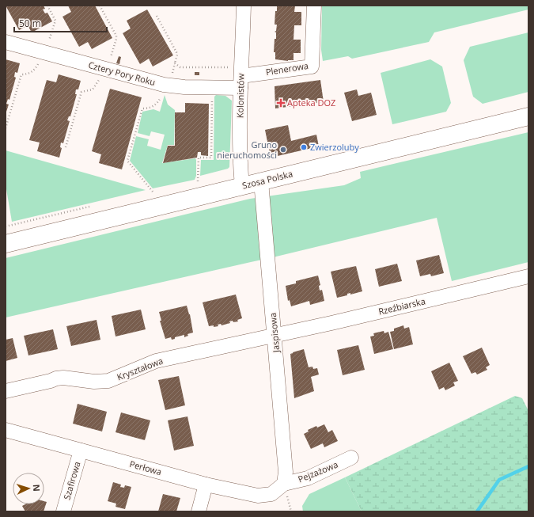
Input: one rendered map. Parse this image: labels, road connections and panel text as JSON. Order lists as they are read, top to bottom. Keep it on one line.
{"streets":{"street":["Plenerowa","Cztery Pory Roku","Kolonistów","Szosa Polska","Rzeźbiarska","Jaspisowa","Kryształowa","Perłowa","Pejzażowa","Szafirowa"]},"crossings":[["Plenerowa","Cztery Pory Roku"],["Plenerowa","Kolonistów"],["Cztery Pory Roku","Kolonistów"],["Kolonistów","Szosa Polska"],["Szosa Polska","Jaspisowa"],["Rzeźbiarska","Jaspisowa"],["Rzeźbiarska","Kryształowa"],["Jaspisowa","Kryształowa"],["Jaspisowa","Perłowa"],["Jaspisowa","Pejzażowa"],["Perłowa","Pejzażowa"],["Perłowa","Szafirowa"]],"places":{"health":["Apteka DOZ"],"other":["Zwierzoluby","Gruno nieruchomości"]},"scale_bar":"50 m","north":"right"}
